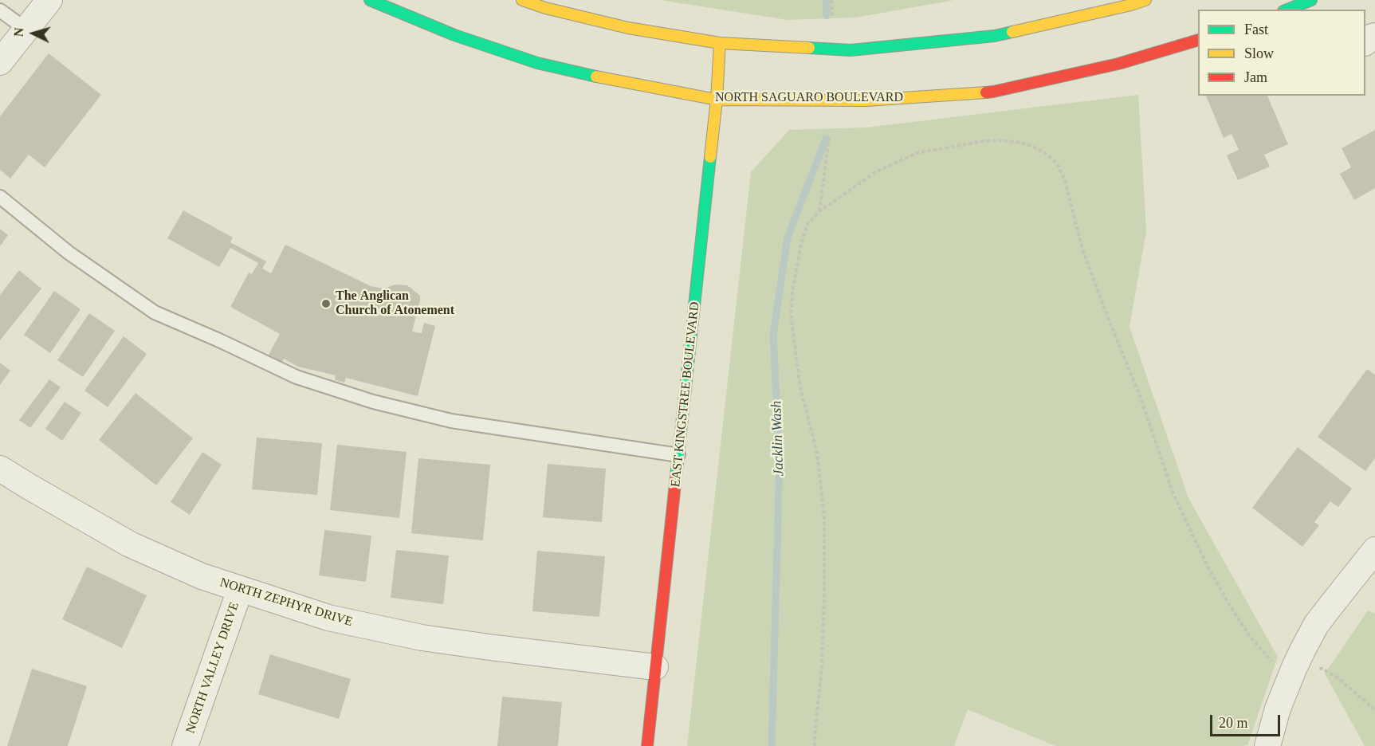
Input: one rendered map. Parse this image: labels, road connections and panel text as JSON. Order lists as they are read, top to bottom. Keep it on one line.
{"streets":{"main road":["NORTH SAGUARO BOULEVARD","EAST KINGSTREE BOULEVARD"],"street":["NORTH ZEPHYR DRIVE","NORTH VALLEY DRIVE"]},"crossings":[["NORTH SAGUARO BOULEVARD","EAST KINGSTREE BOULEVARD"],["EAST KINGSTREE BOULEVARD","NORTH ZEPHYR DRIVE"],["NORTH ZEPHYR DRIVE","NORTH VALLEY DRIVE"]],"water":["Jacklin Wash"],"places":["The Anglican Church of Atonement"],"legend":["Fast","Slow","Jam"],"scale_bar":"20 m","north":"left"}
